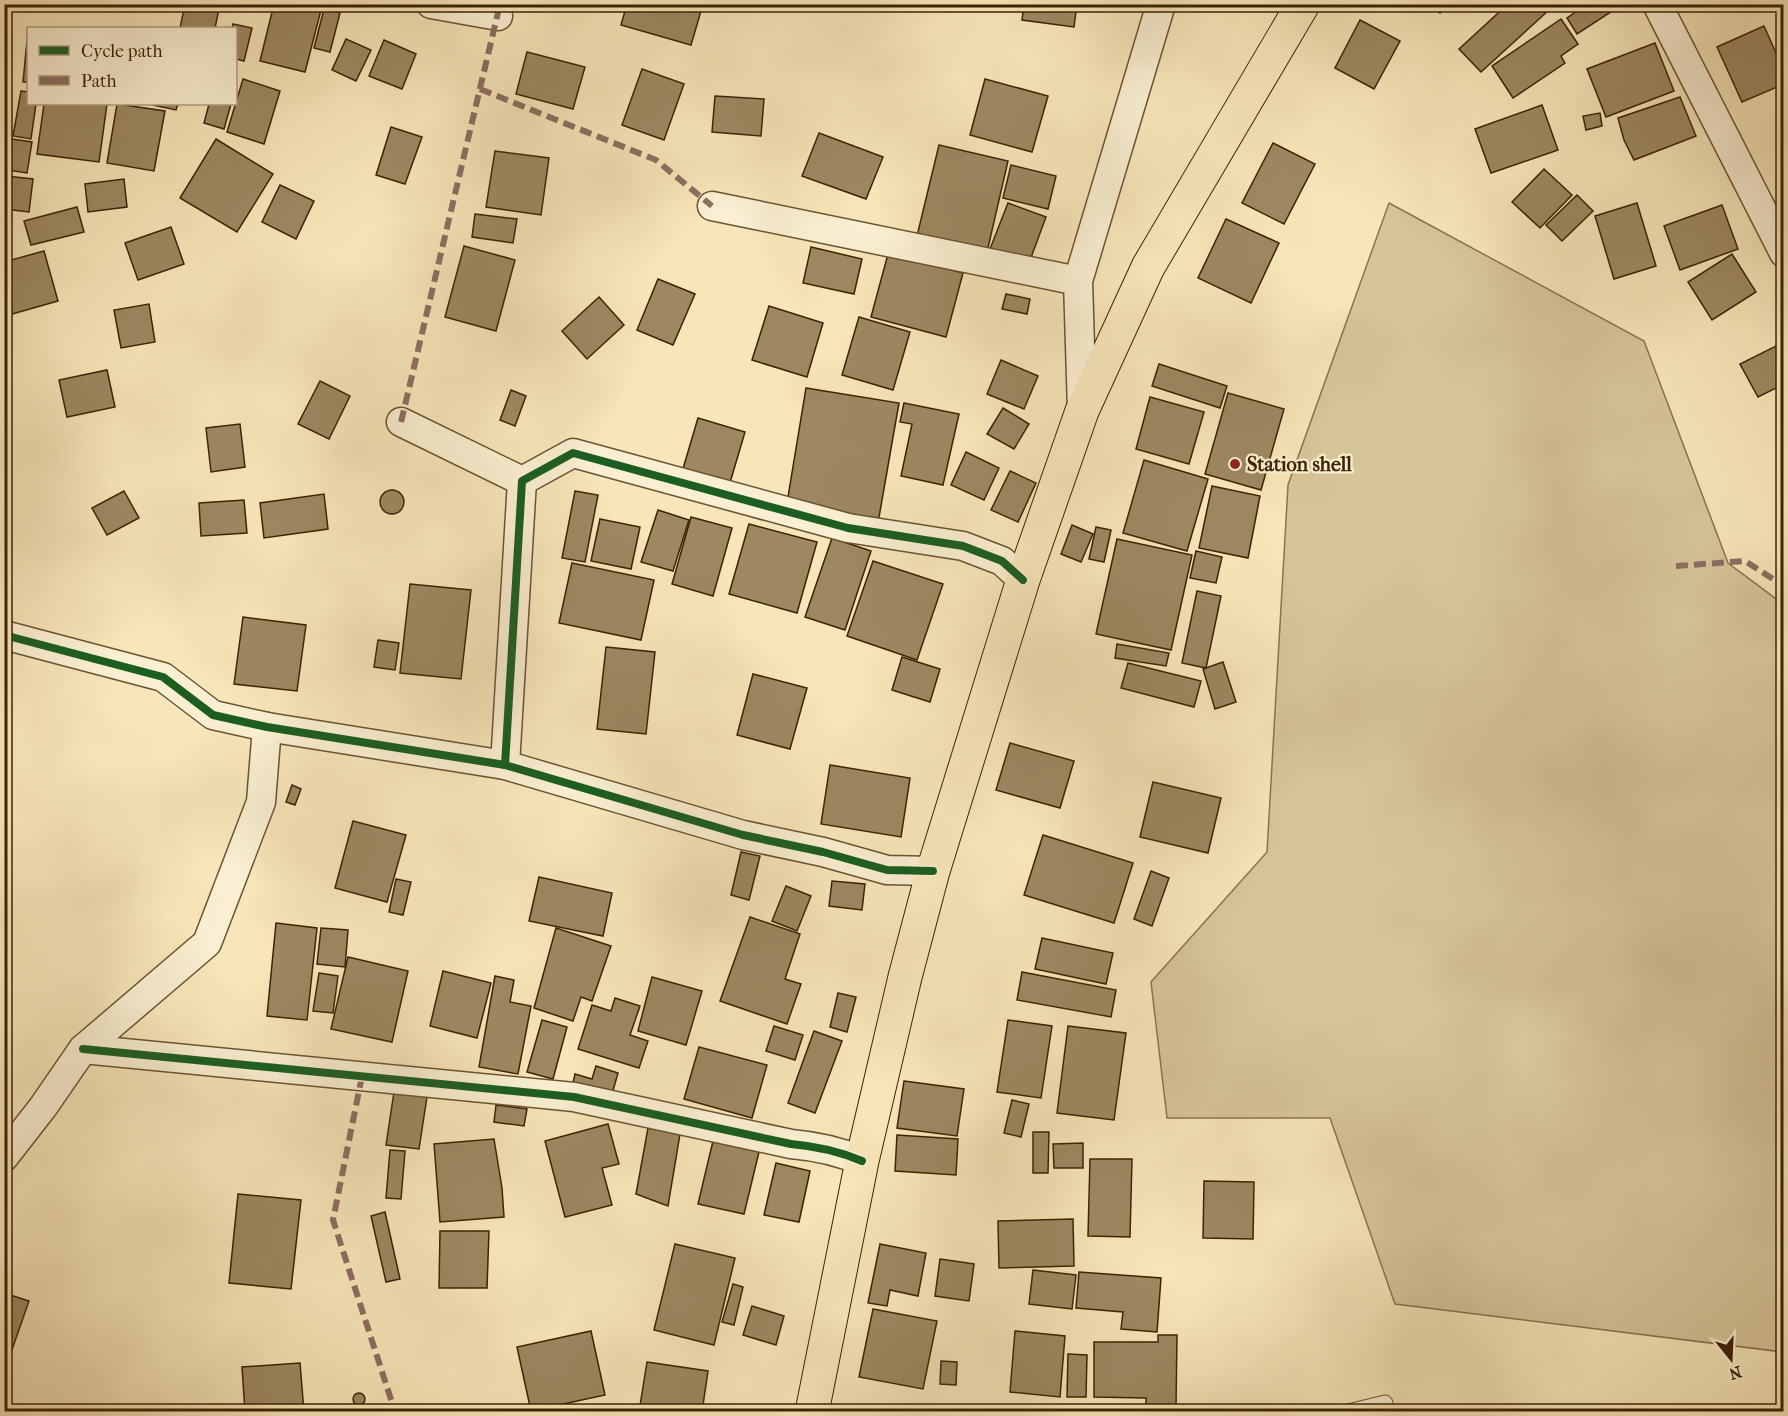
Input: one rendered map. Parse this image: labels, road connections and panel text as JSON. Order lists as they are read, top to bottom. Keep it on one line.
{"places":["Station shell"],"legend":["Cycle path","Path"],"north":"bottom"}
